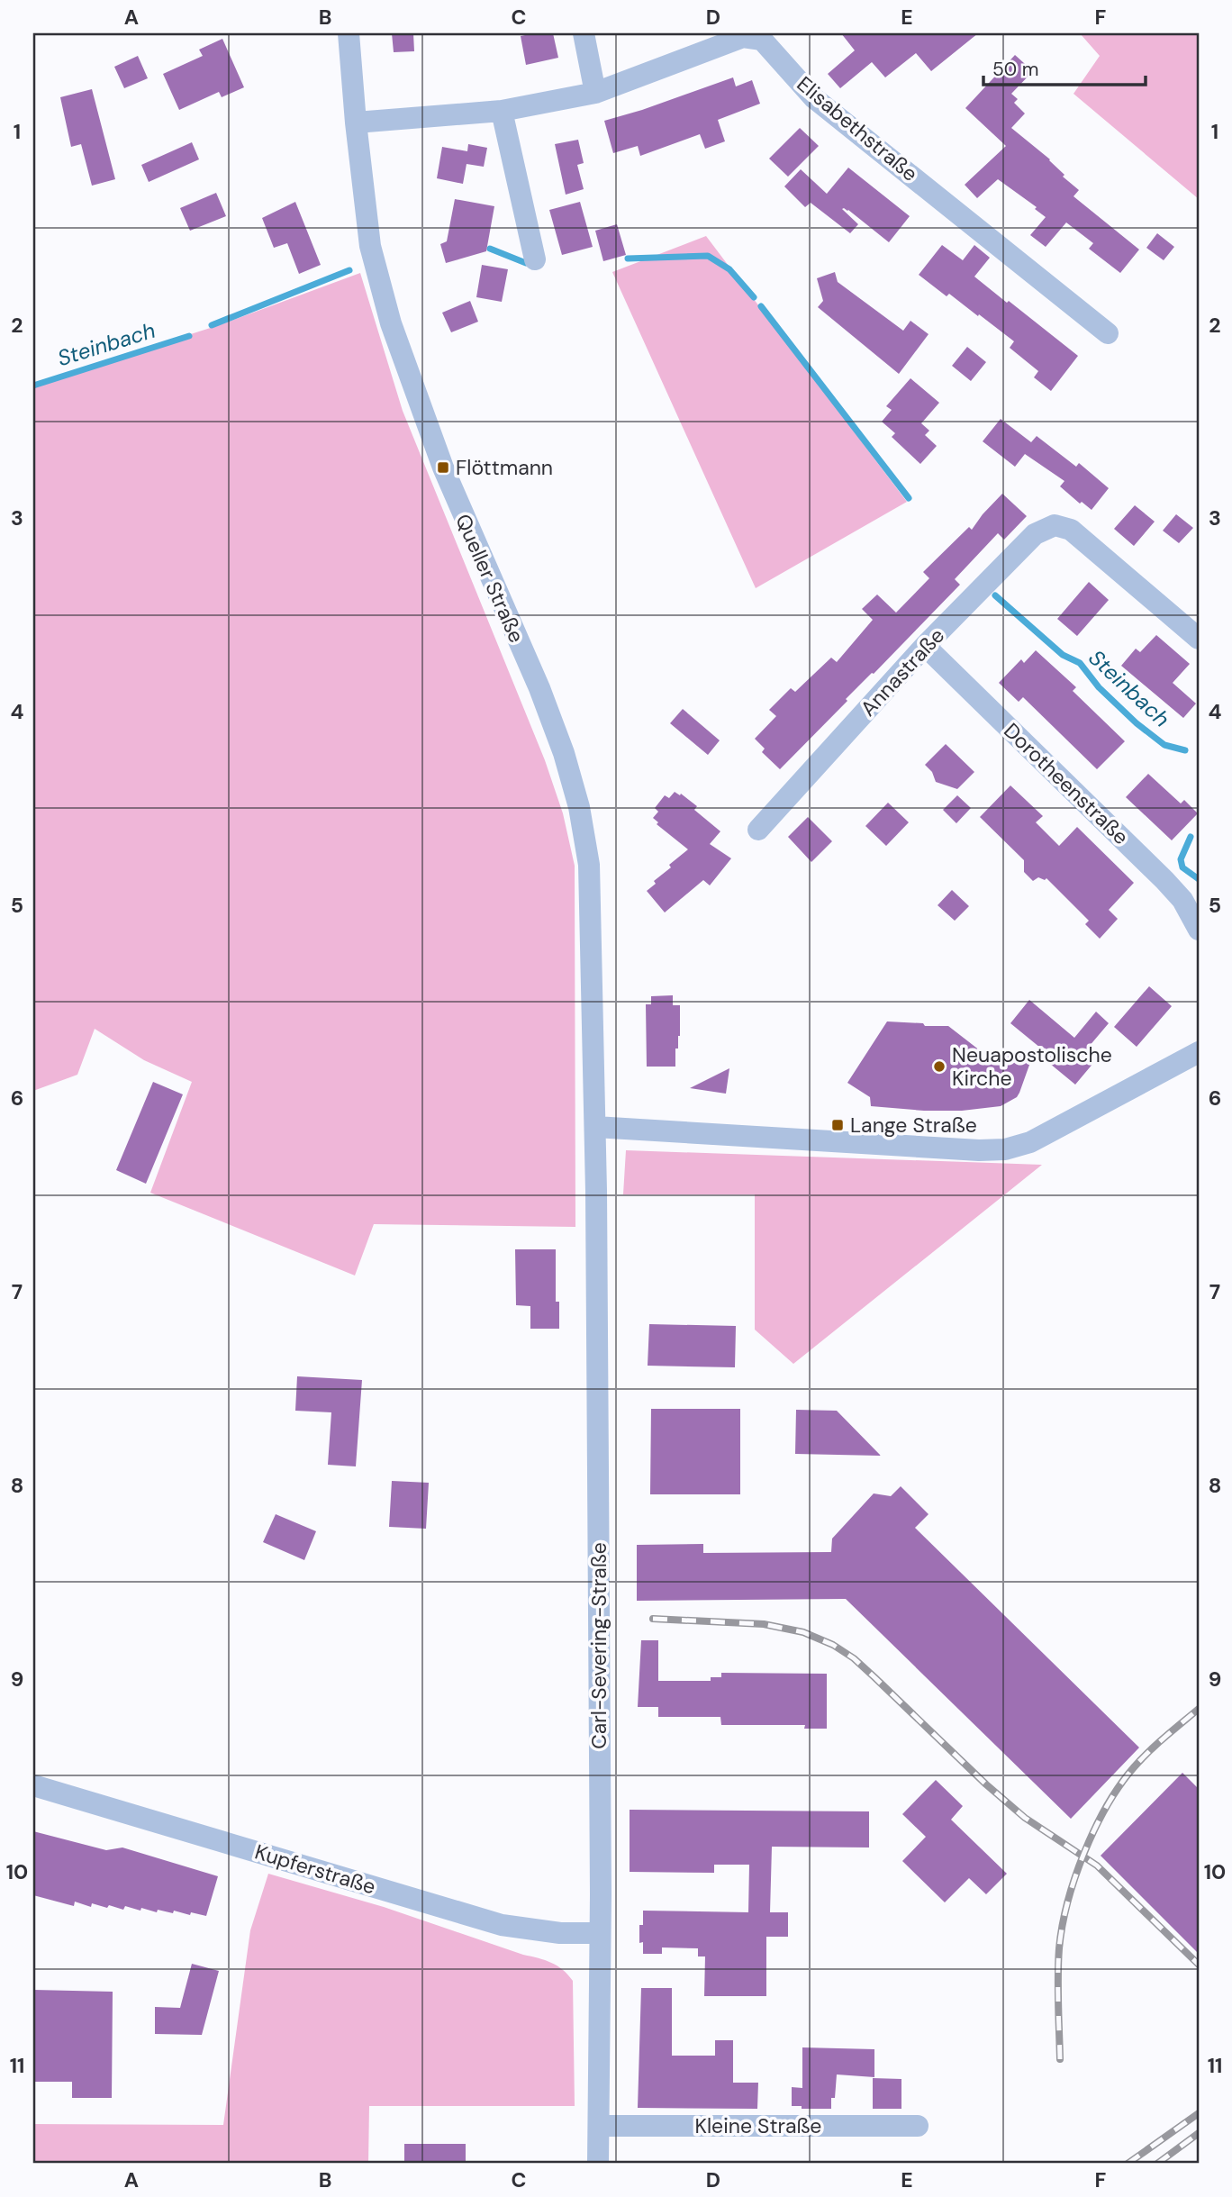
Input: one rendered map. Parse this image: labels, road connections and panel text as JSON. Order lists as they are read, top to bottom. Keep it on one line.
{"streets":{"street":["Elisabethstraße","Queller Straße","Annastraße","Dorotheenstraße","Carl-Severing-Straße","Kupferstraße","Kleine Straße"]},"crossings":[["Elisabethstraße","Queller Straße"],["Queller Straße","Carl-Severing-Straße"],["Annastraße","Dorotheenstraße"],["Carl-Severing-Straße","Kupferstraße"],["Carl-Severing-Straße","Kleine Straße"]],"water":["Steinbach"],"places":{"transit":["Flöttmann","Lange Straße"],"other":["Neuapostolische Kirche"]},"scale_bar":"50 m","grid":{"columns":["A","B","C","D","E","F"],"rows":["1","2","3","4","5","6","7","8","9","10","11"]}}
